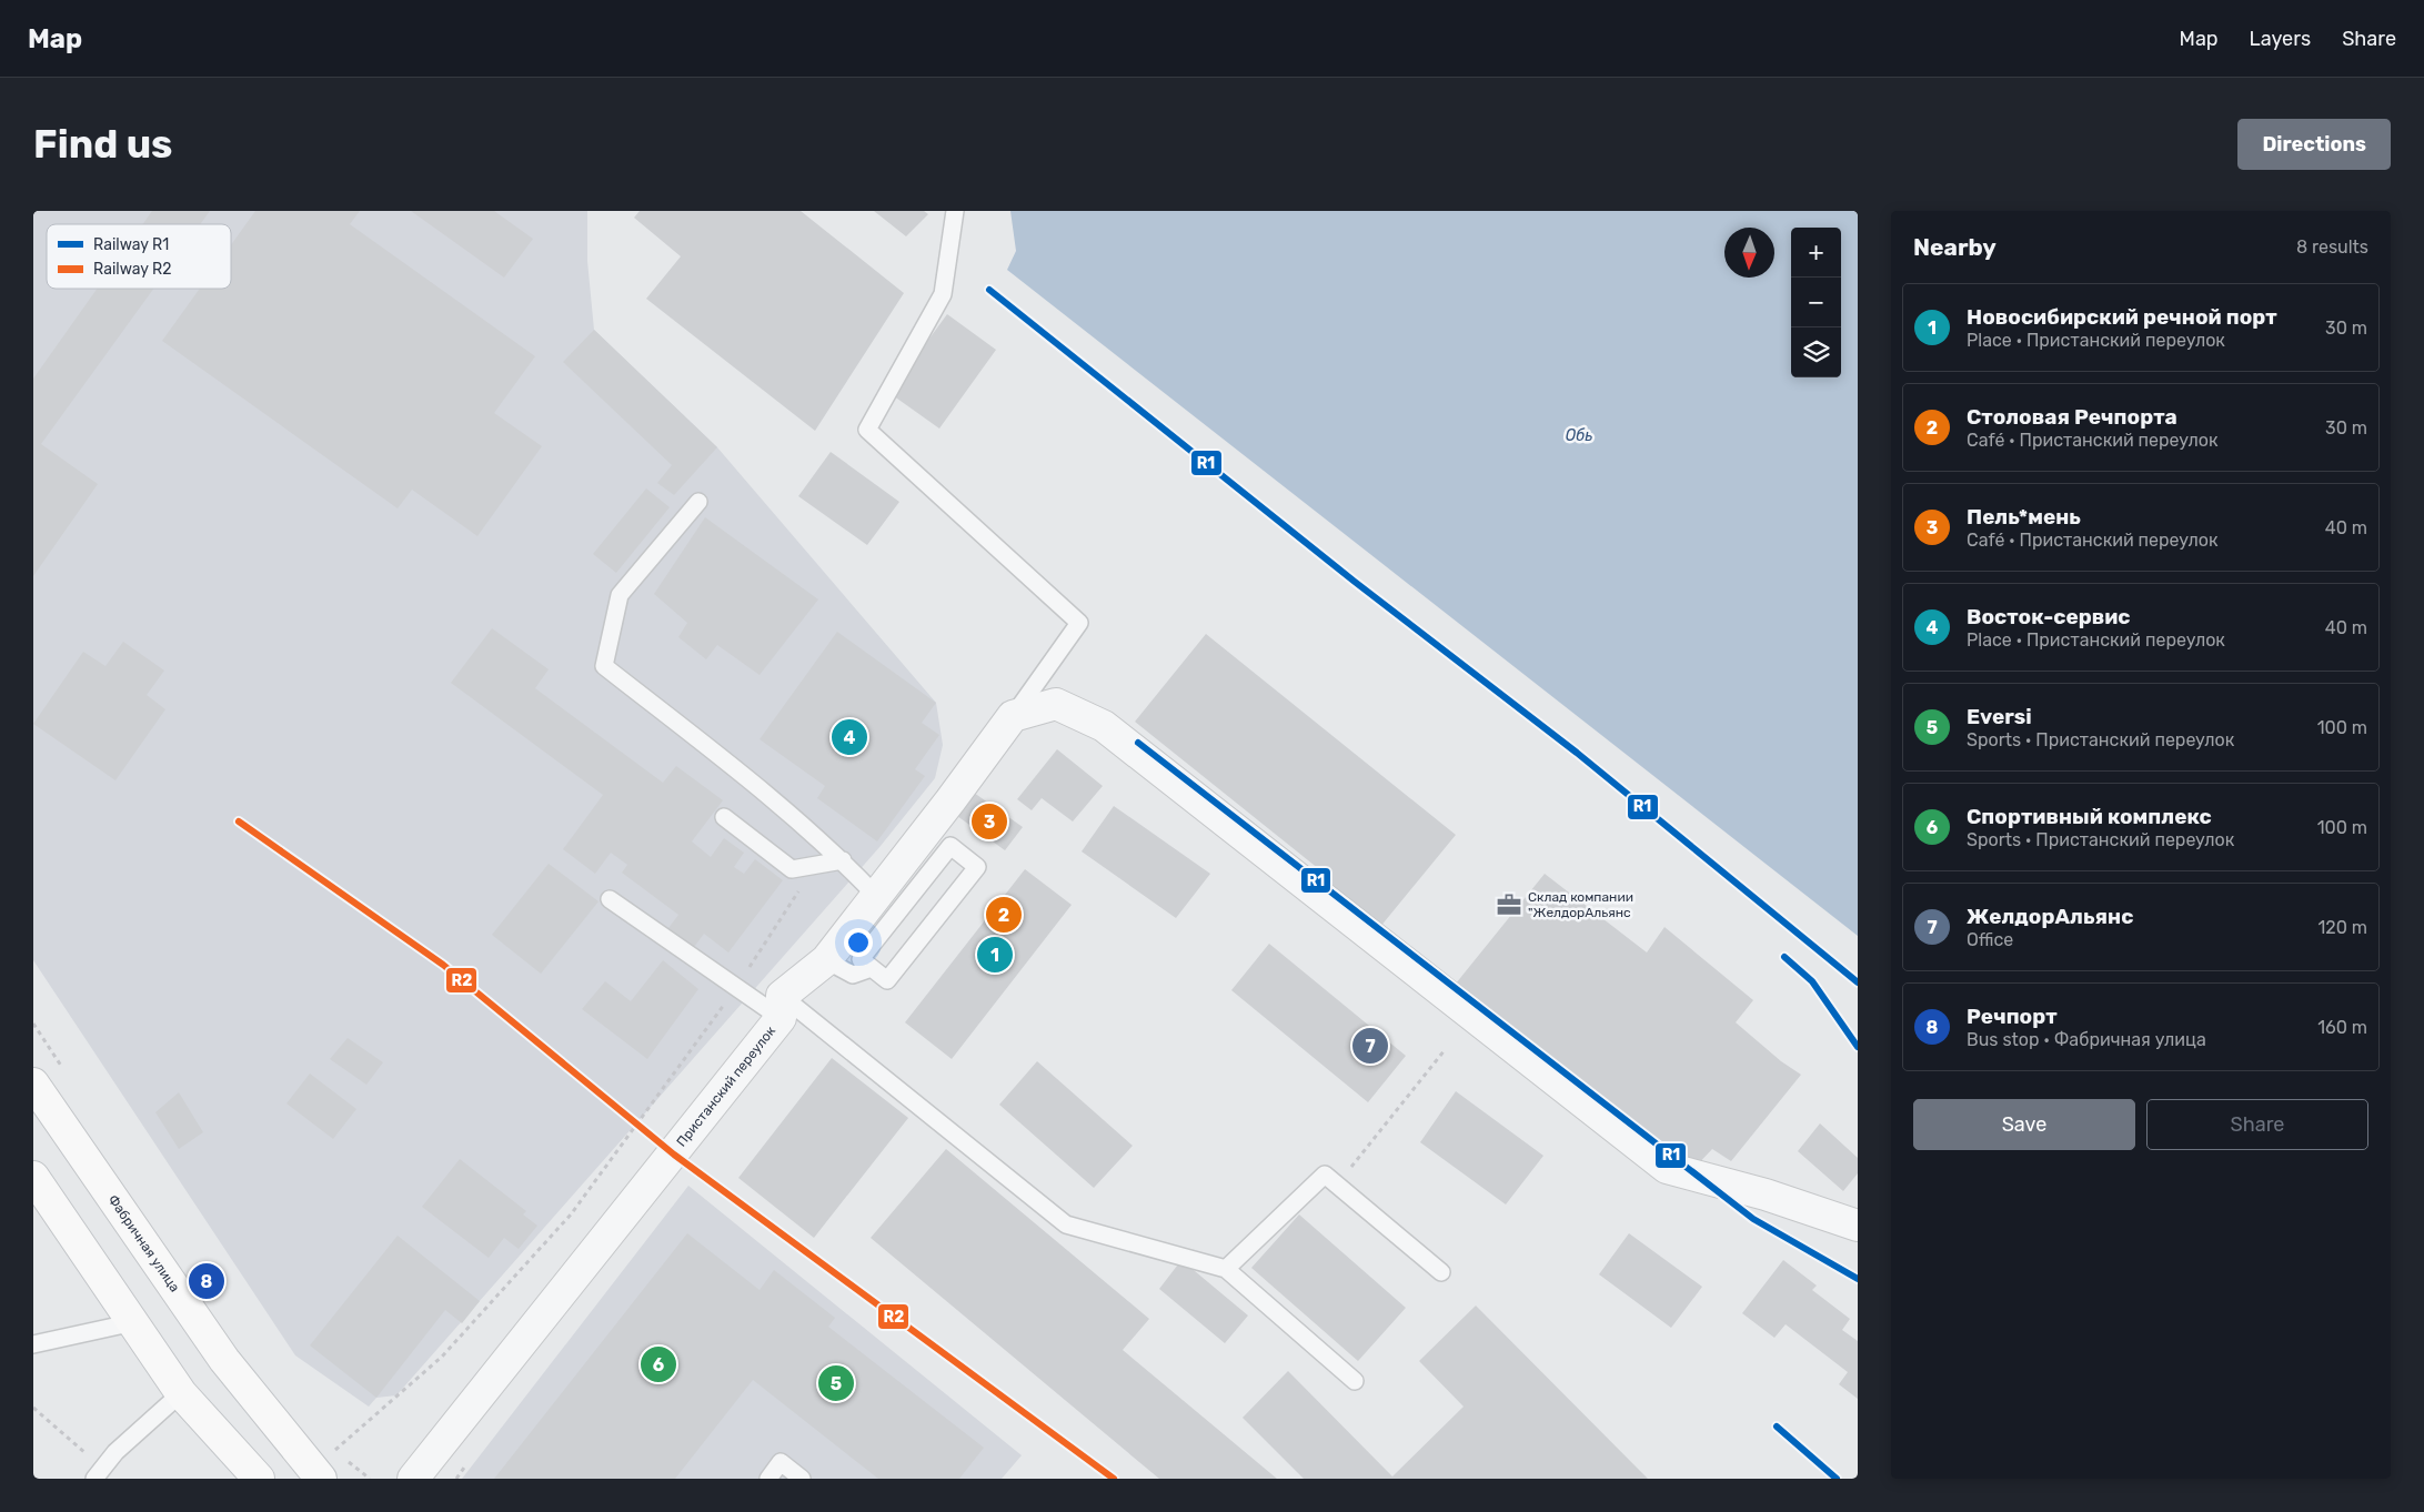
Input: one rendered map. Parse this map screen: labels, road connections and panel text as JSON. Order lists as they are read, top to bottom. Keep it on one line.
{"streets":{"main road":["Фабричная улица"],"street":["Пристанский переулок"]},"water":["Обь"],"places":{"office":["Склад компании \"ЖелдорАльянс"]},"lines":["rail line R1","rail line R2"],"legend":["Railway R1","Railway R2"],"north":"bottom","page":{"header":"Map","nav":["Map","Layers","Share"],"buttons":["Directions",["Save","Share"]],"title":"Find us","heading":["Nearby","8 results"],"map_buttons":["+","−"],"list":[{"mark":"1","name":"Новосибирский речной порт","note":"Place · Пристанский переулок","value":"30 m"},{"mark":"2","name":"Столовая Речпорта","note":"Café · Пристанский переулок","value":"30 m"},{"mark":"3","name":"Пель*мень","note":"Café · Пристанский переулок","value":"40 m"},{"mark":"4","name":"Восток-сервис","note":"Place · Пристанский переулок","value":"40 m"},{"mark":"5","name":"Eversi","note":"Sports · Пристанский переулок","value":"100 m"},{"mark":"6","name":"Спортивный комплекс","note":"Sports · Пристанский переулок","value":"100 m"},{"mark":"7","name":"ЖелдорАльянс","note":"Office","value":"120 m"},{"mark":"8","name":"Речпорт","note":"Bus stop · Фабричная улица","value":"160 m"}],"pins":["4","3","2","1","7","8","6","5"]}}
